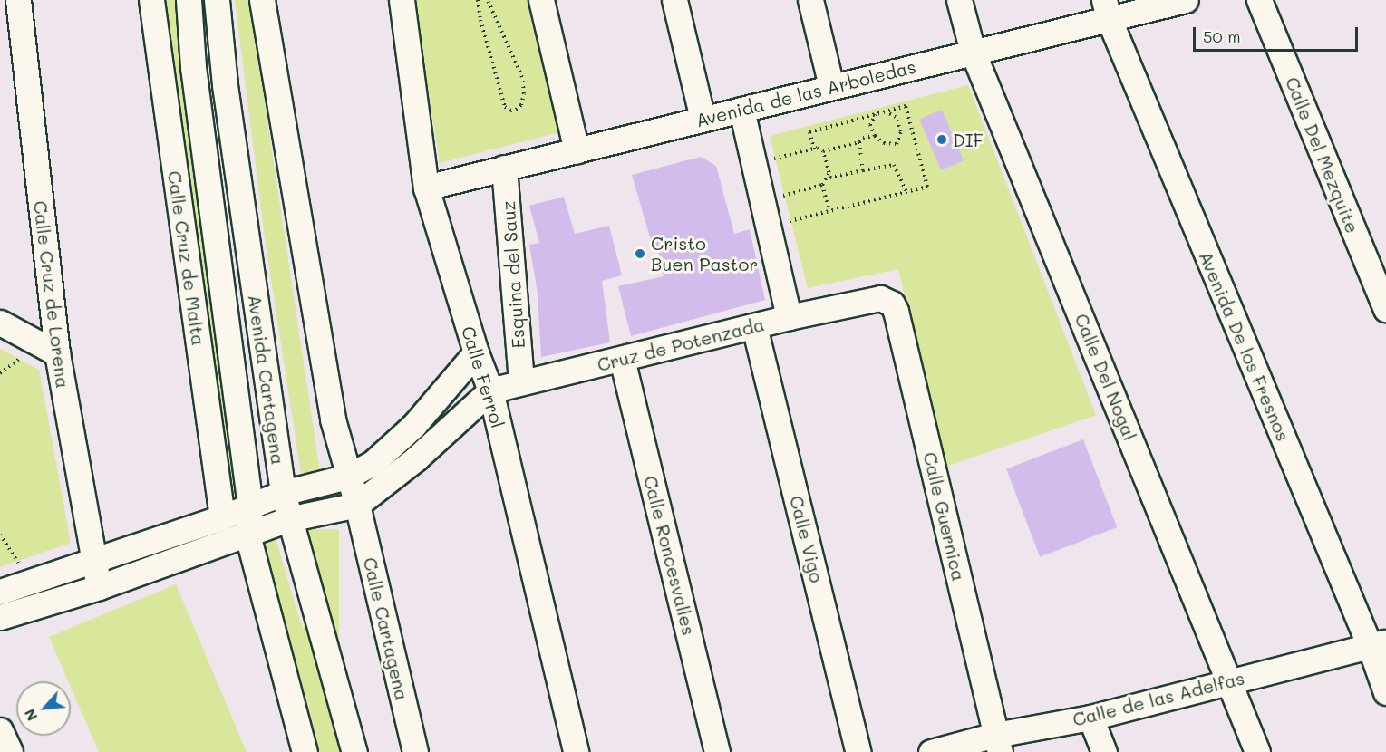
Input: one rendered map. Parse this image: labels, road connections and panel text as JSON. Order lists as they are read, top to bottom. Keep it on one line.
{"streets":{"street":["Avenida de las Arboledas","Calle Del Mezquite","Calle Cruz de Malta","Esquina del Sauz","Calle Cruz de Lorena","Cruz de Potenzada","Avenida De los Fresnos","Calle Ferrol","Calle Del Nogal","Avenida Cartagena","Calle Guernica","Calle Vigo","Calle Roncesvalles","Calle Cartagena","Calle de las Adelfas"]},"crossings":[["Avenida de las Arboledas","Esquina del Sauz"],["Avenida de las Arboledas","Avenida De los Fresnos"],["Avenida de las Arboledas","Calle Ferrol"],["Avenida de las Arboledas","Calle Del Nogal"],["Esquina del Sauz","Cruz de Potenzada"],["Cruz de Potenzada","Calle Ferrol"],["Cruz de Potenzada","Calle Guernica"],["Cruz de Potenzada","Calle Vigo"],["Cruz de Potenzada","Calle Roncesvalles"],["Avenida De los Fresnos","Calle de las Adelfas"],["Calle Del Nogal","Calle de las Adelfas"],["Calle Guernica","Calle de las Adelfas"]],"places":["DIF","Cristo Buen Pastor"],"scale_bar":"50 m","north":"bottom left"}
